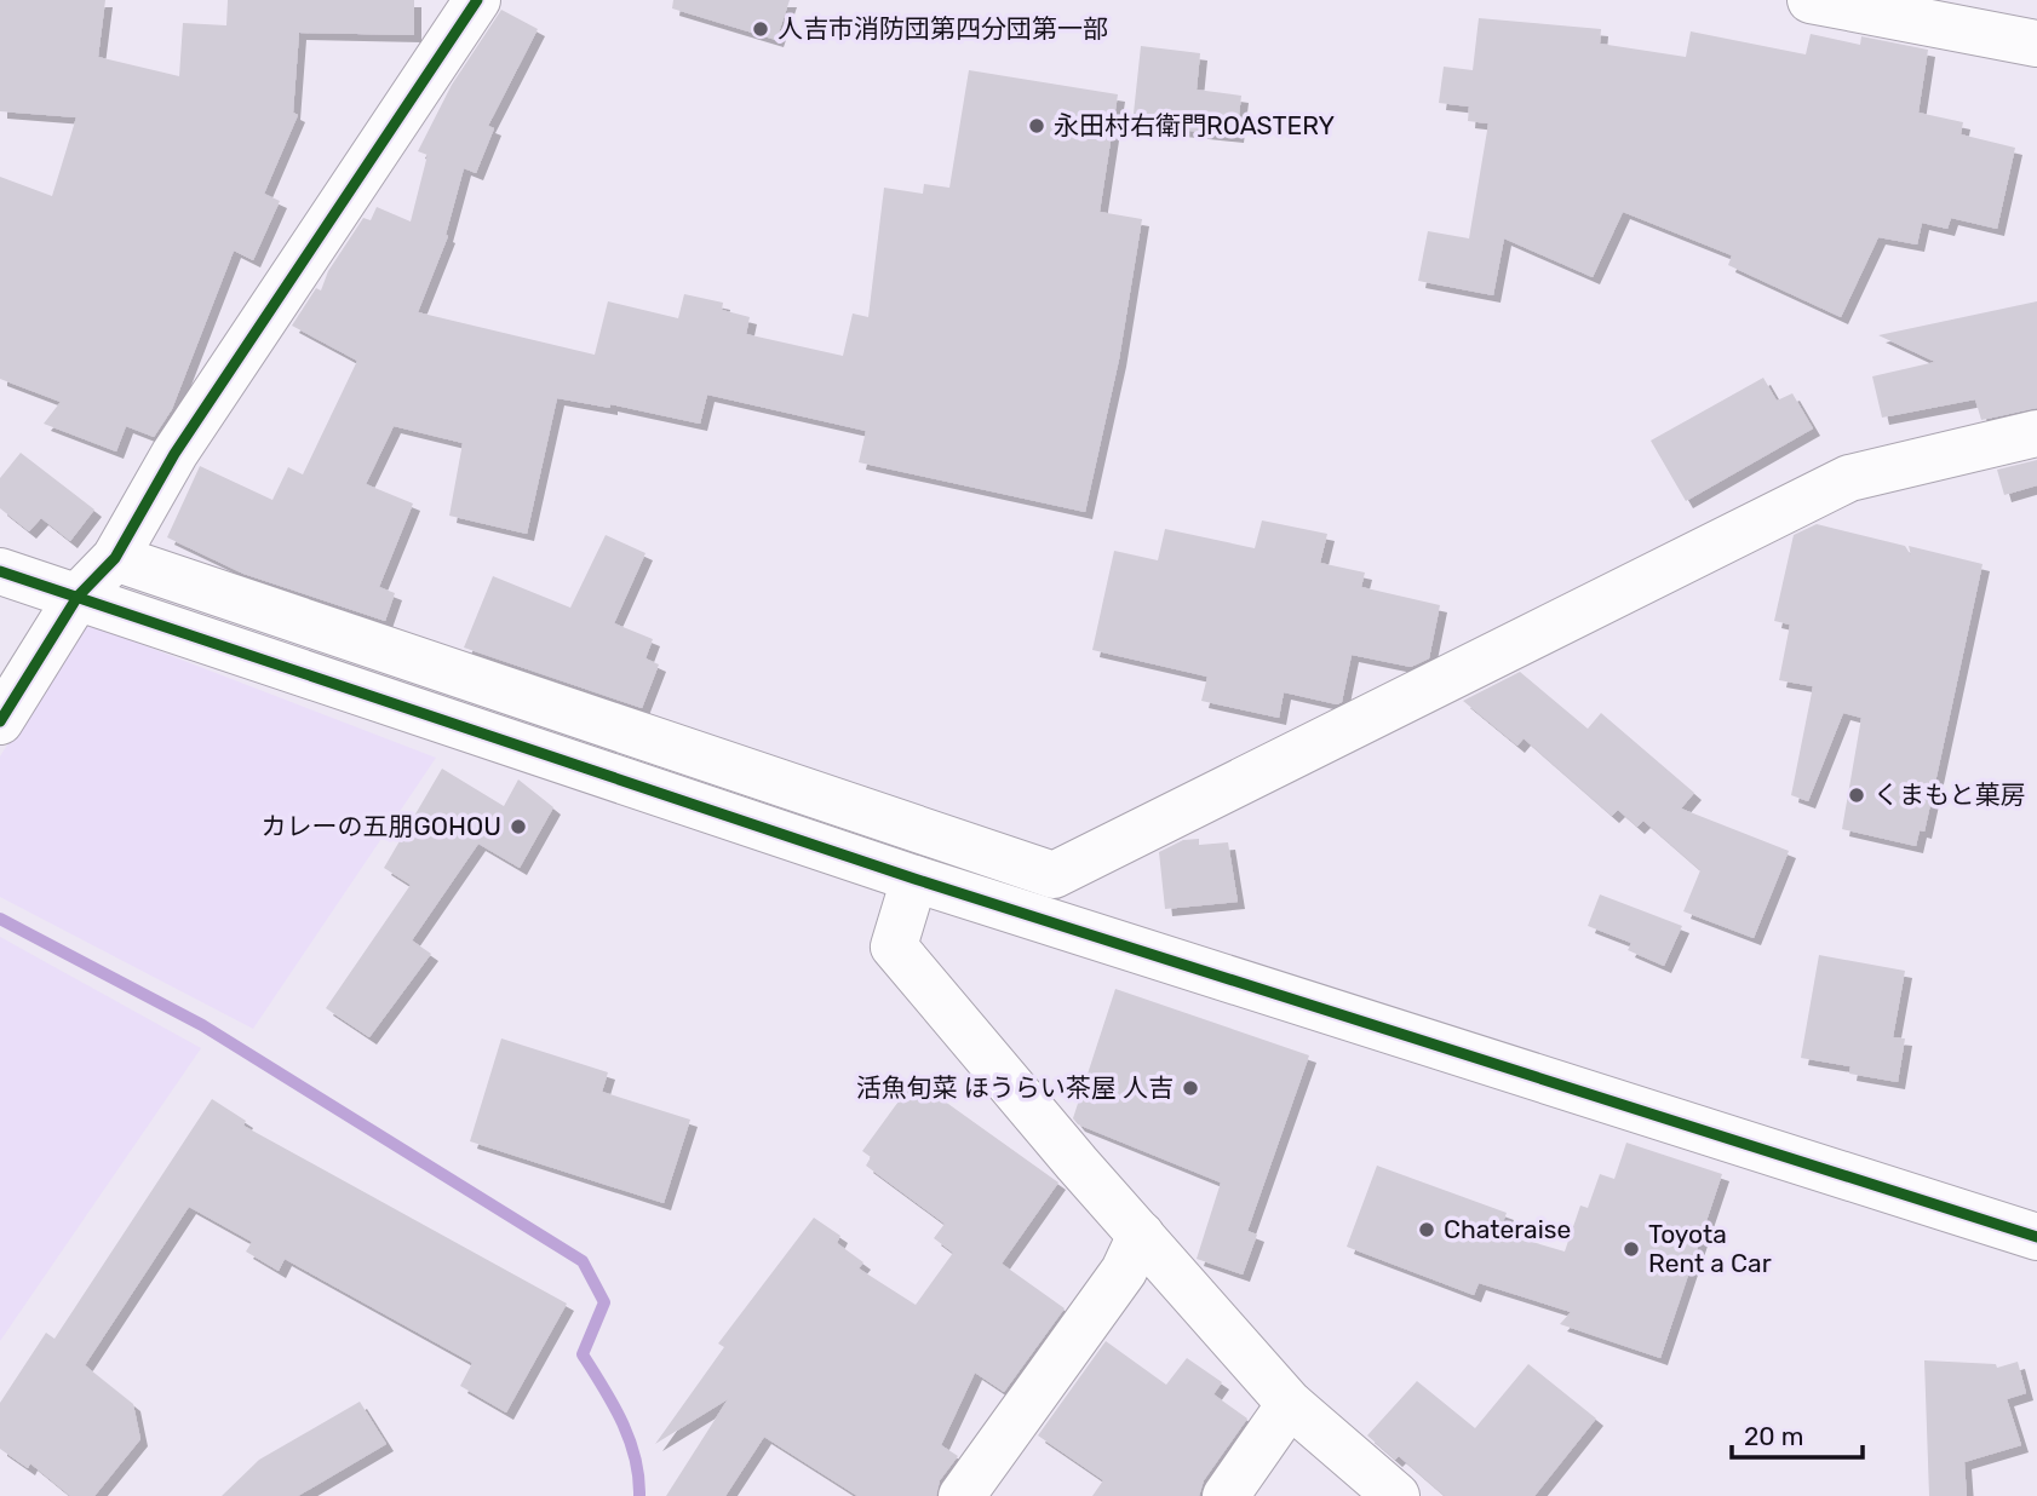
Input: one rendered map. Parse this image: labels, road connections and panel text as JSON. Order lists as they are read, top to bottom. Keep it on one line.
{"places":["人吉市消防団第四分団第一部","永田村右衛門ROASTERY","くまもと菓房","カレーの五朋GOHOU","活魚旬菜 ほうらい茶屋 人吉","Chateraise","Toyota Rent a Car"],"scale_bar":"20 m"}
